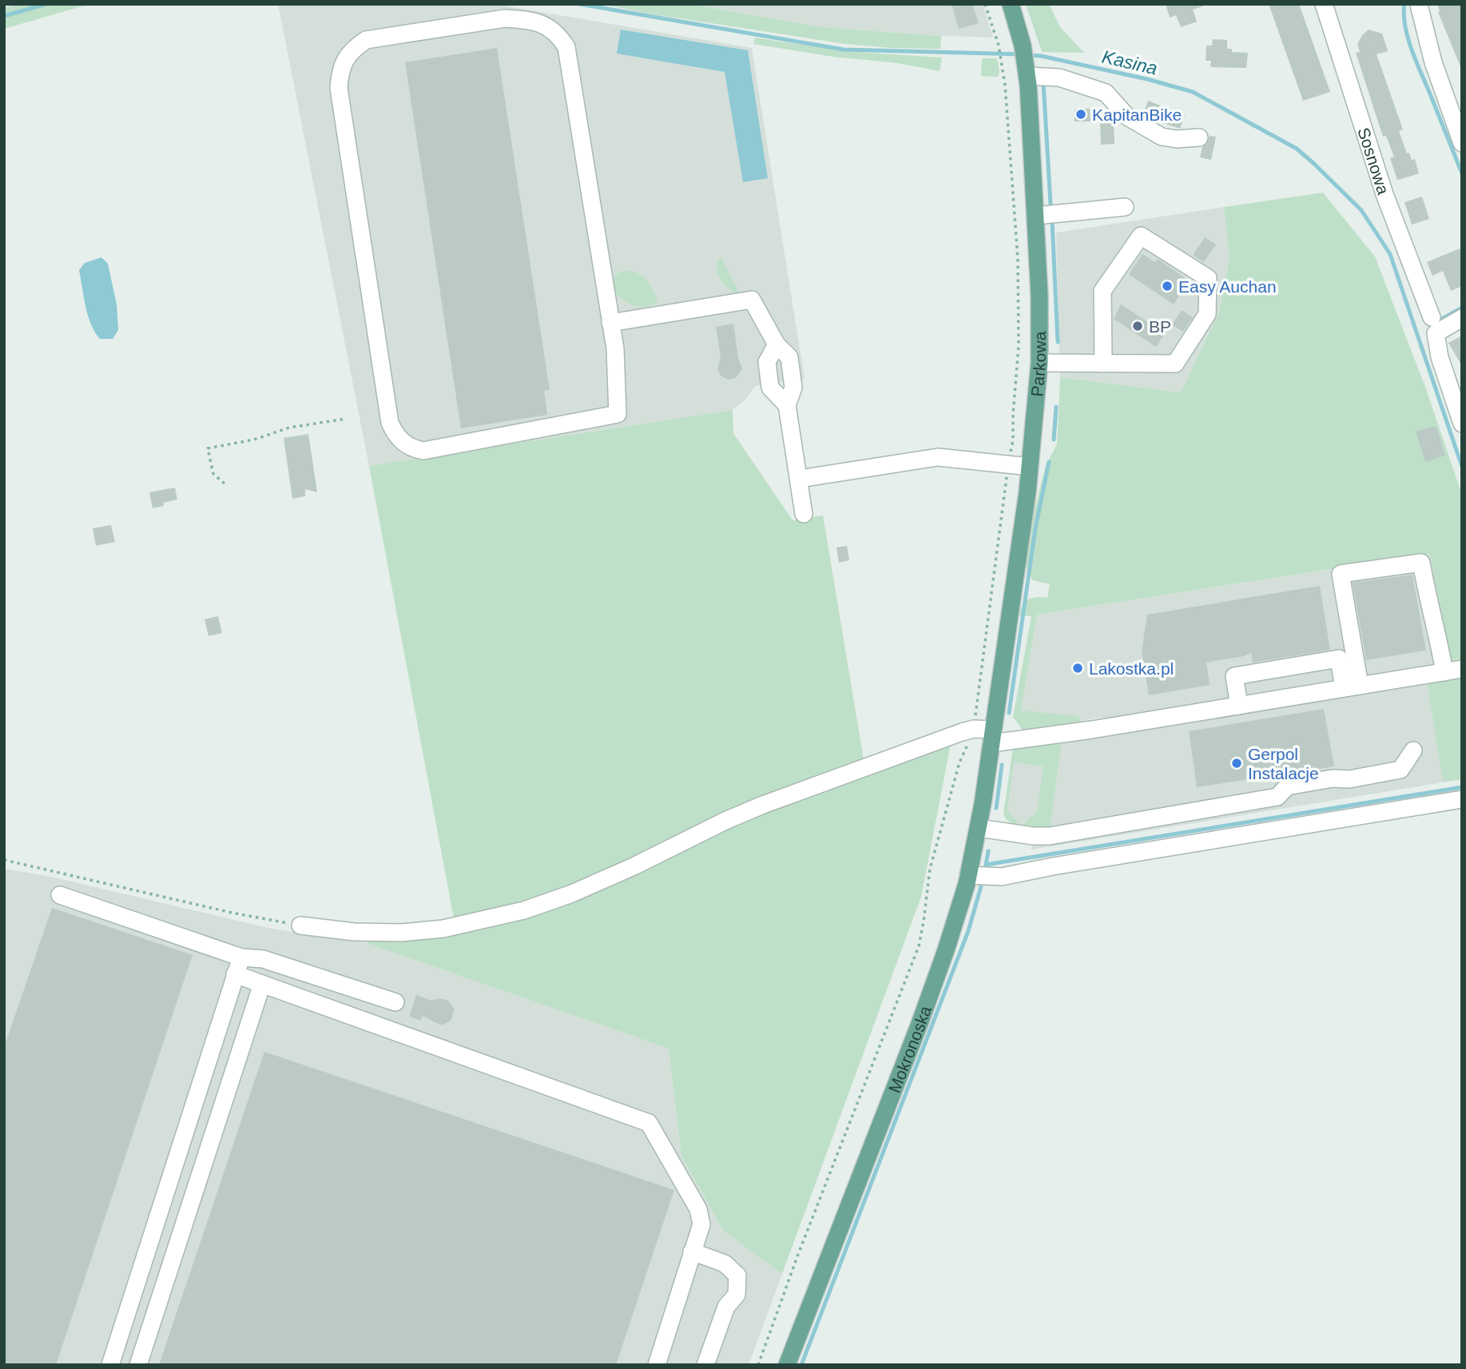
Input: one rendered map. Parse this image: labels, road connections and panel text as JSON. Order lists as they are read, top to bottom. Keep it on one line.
{"streets":{"main road":["Parkowa","Mokronoska"],"street":["Sosnowa"]},"crossings":[["Parkowa","Mokronoska"]],"water":["Kasina"],"places":["KapitanBike","Easy Auchan","BP","Lakostka.pl","Gerpol Instalacje"]}
